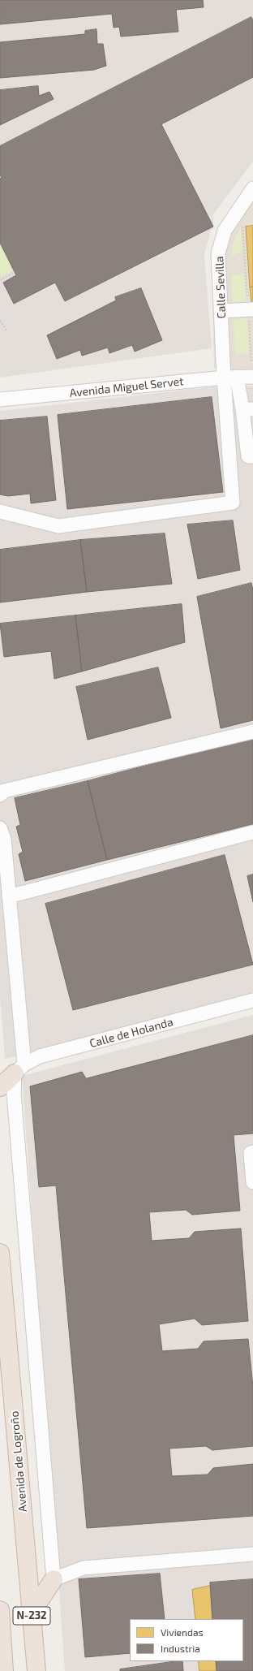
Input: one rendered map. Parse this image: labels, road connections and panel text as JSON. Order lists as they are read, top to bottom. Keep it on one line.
{"streets":{"highway":["Avenida de Logroño","N-232"],"street":["Calle Sevilla","Avenida Miguel Servet","Calle de Holanda"]},"crossings":[["Calle Sevilla","Avenida Miguel Servet"]],"legend":["Viviendas","Industria"]}
